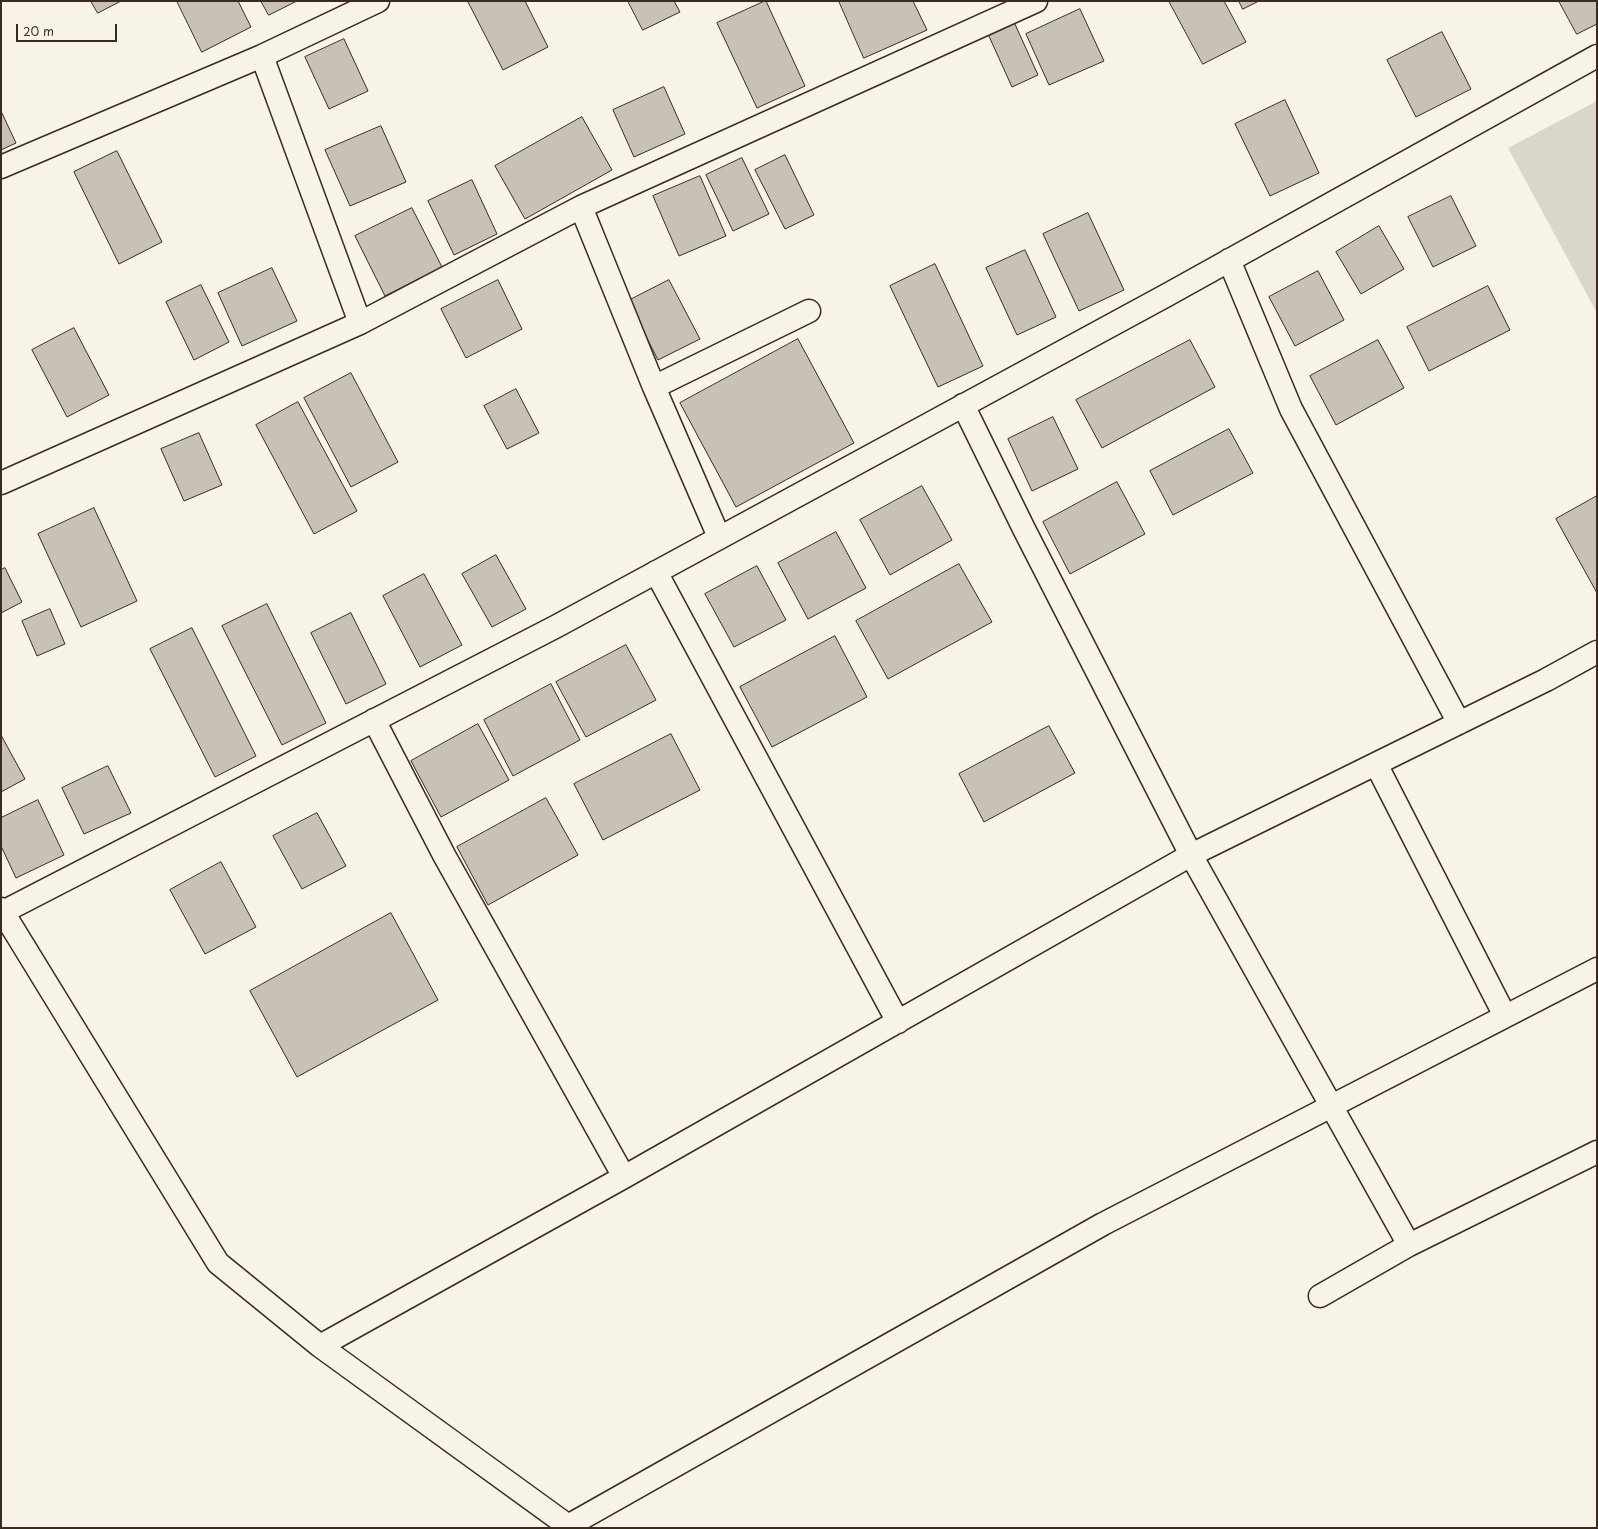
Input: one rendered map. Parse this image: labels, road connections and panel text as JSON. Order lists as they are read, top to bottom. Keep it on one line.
{"scale_bar":"20 m"}
